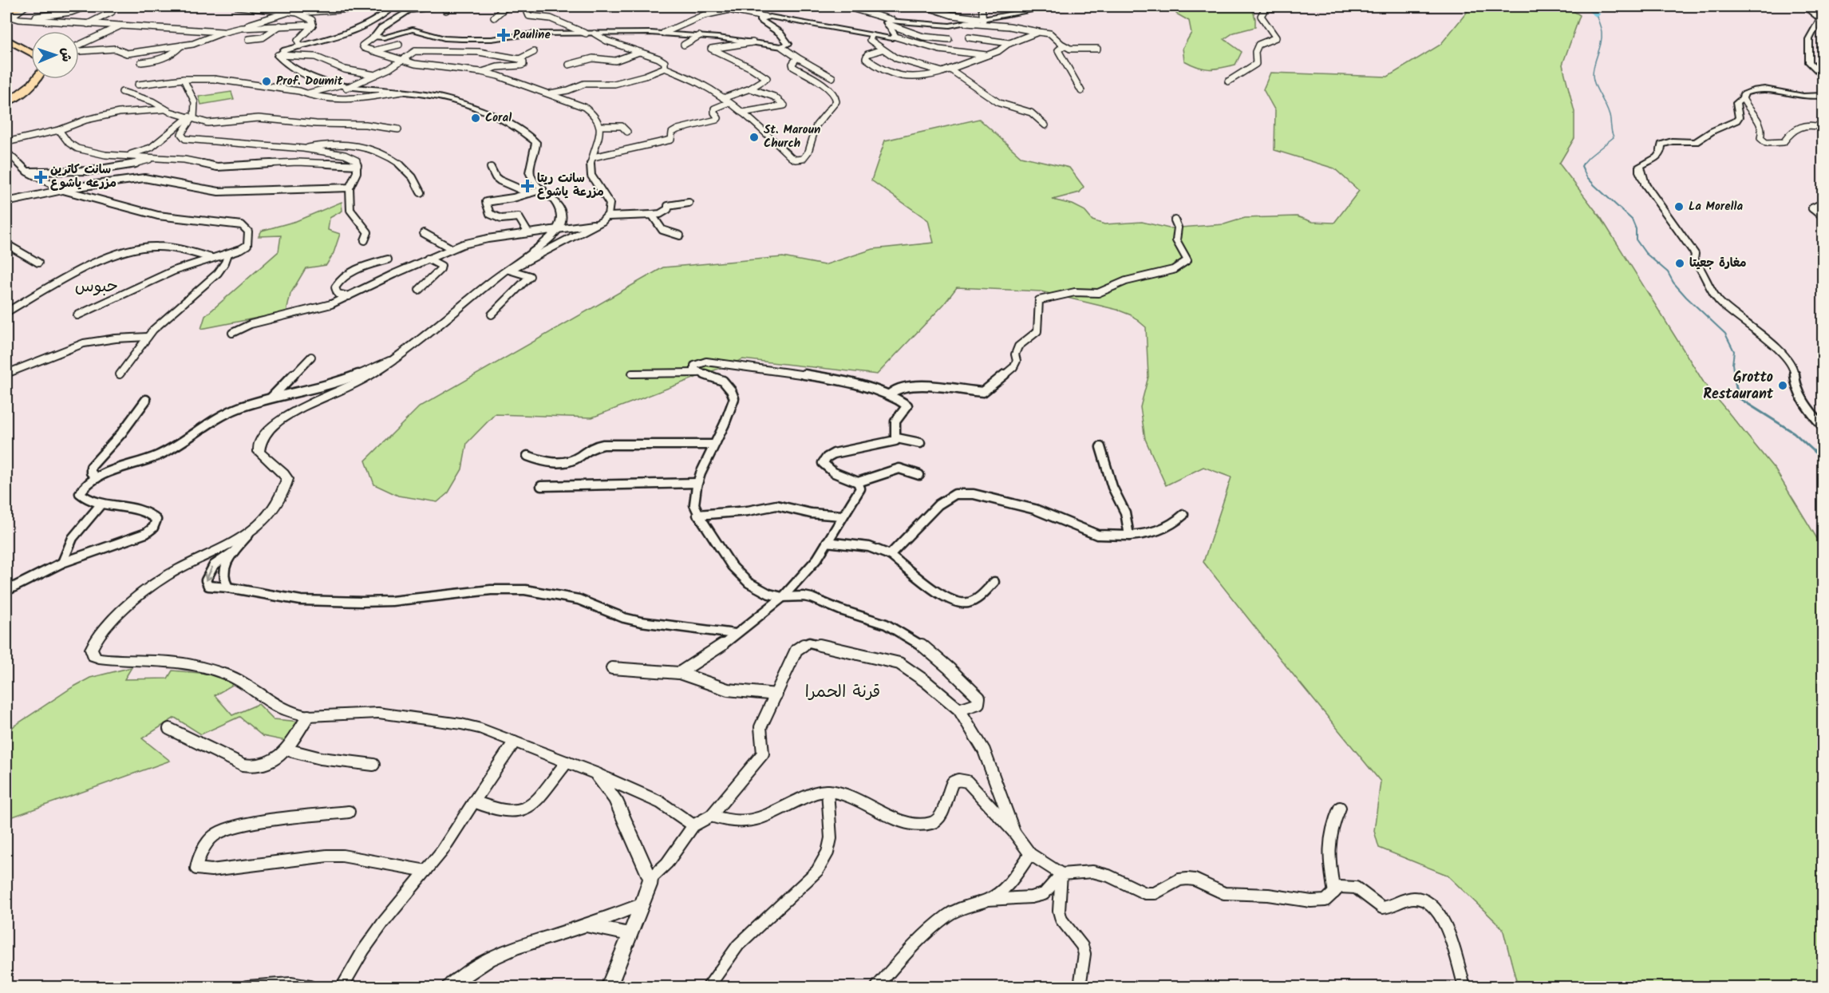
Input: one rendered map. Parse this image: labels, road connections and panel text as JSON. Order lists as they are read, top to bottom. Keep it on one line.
{"districts":["حبوس","قرنة الحمرا"],"places":{"health":["Pauline","سانت كاترين مزرعه ياشوع","سانت ريتا مزرعة ياشوع"],"other":["Prof. Doumit","Coral","St. Maroun Church","La Morella","مغارة جعيتا","Grotto Restaurant"]},"north":"right"}
